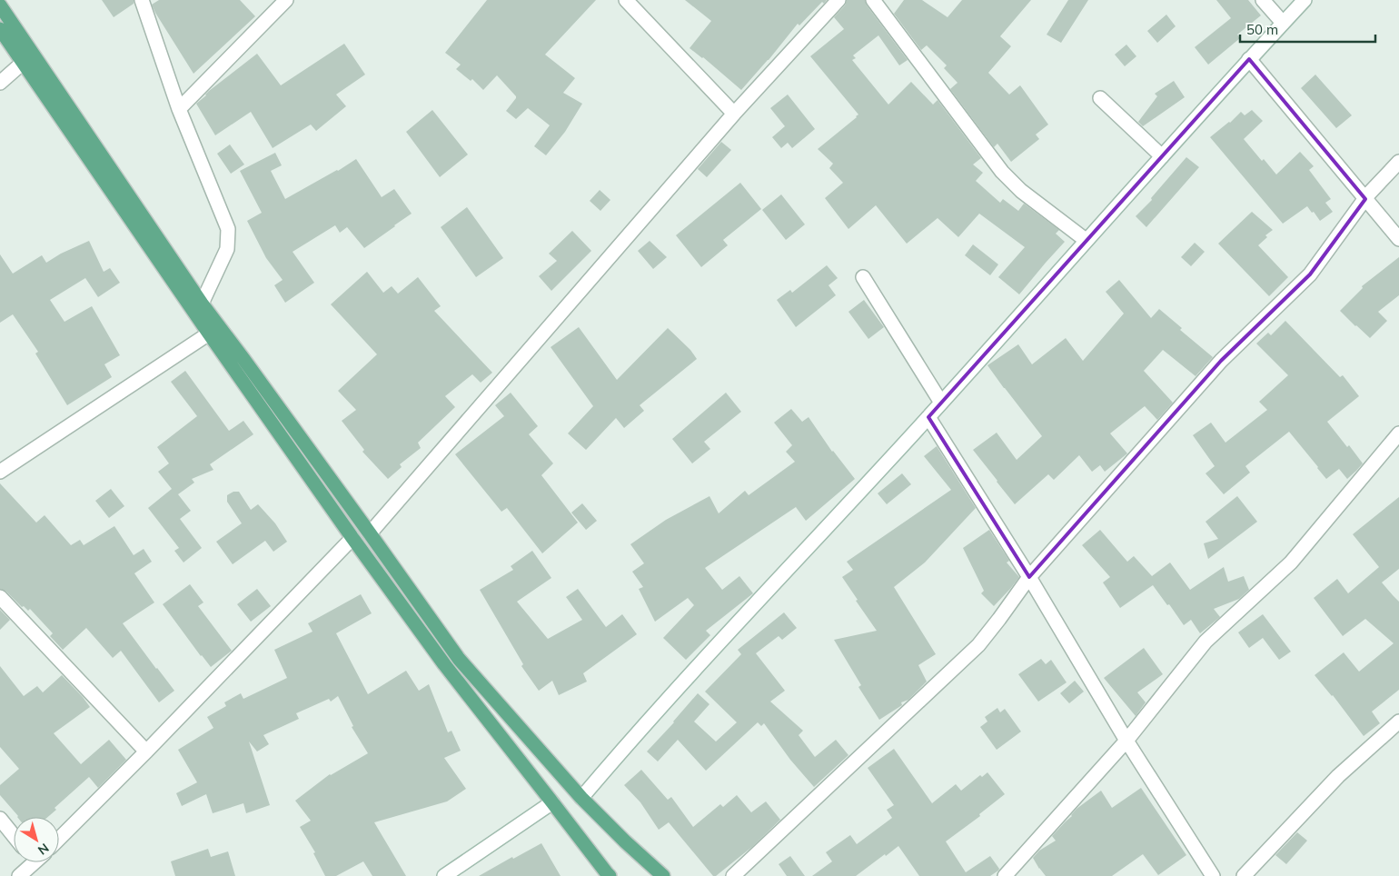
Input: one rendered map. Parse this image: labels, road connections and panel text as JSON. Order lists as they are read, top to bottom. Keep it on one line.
{"scale_bar":"50 m","north":"bottom right"}
